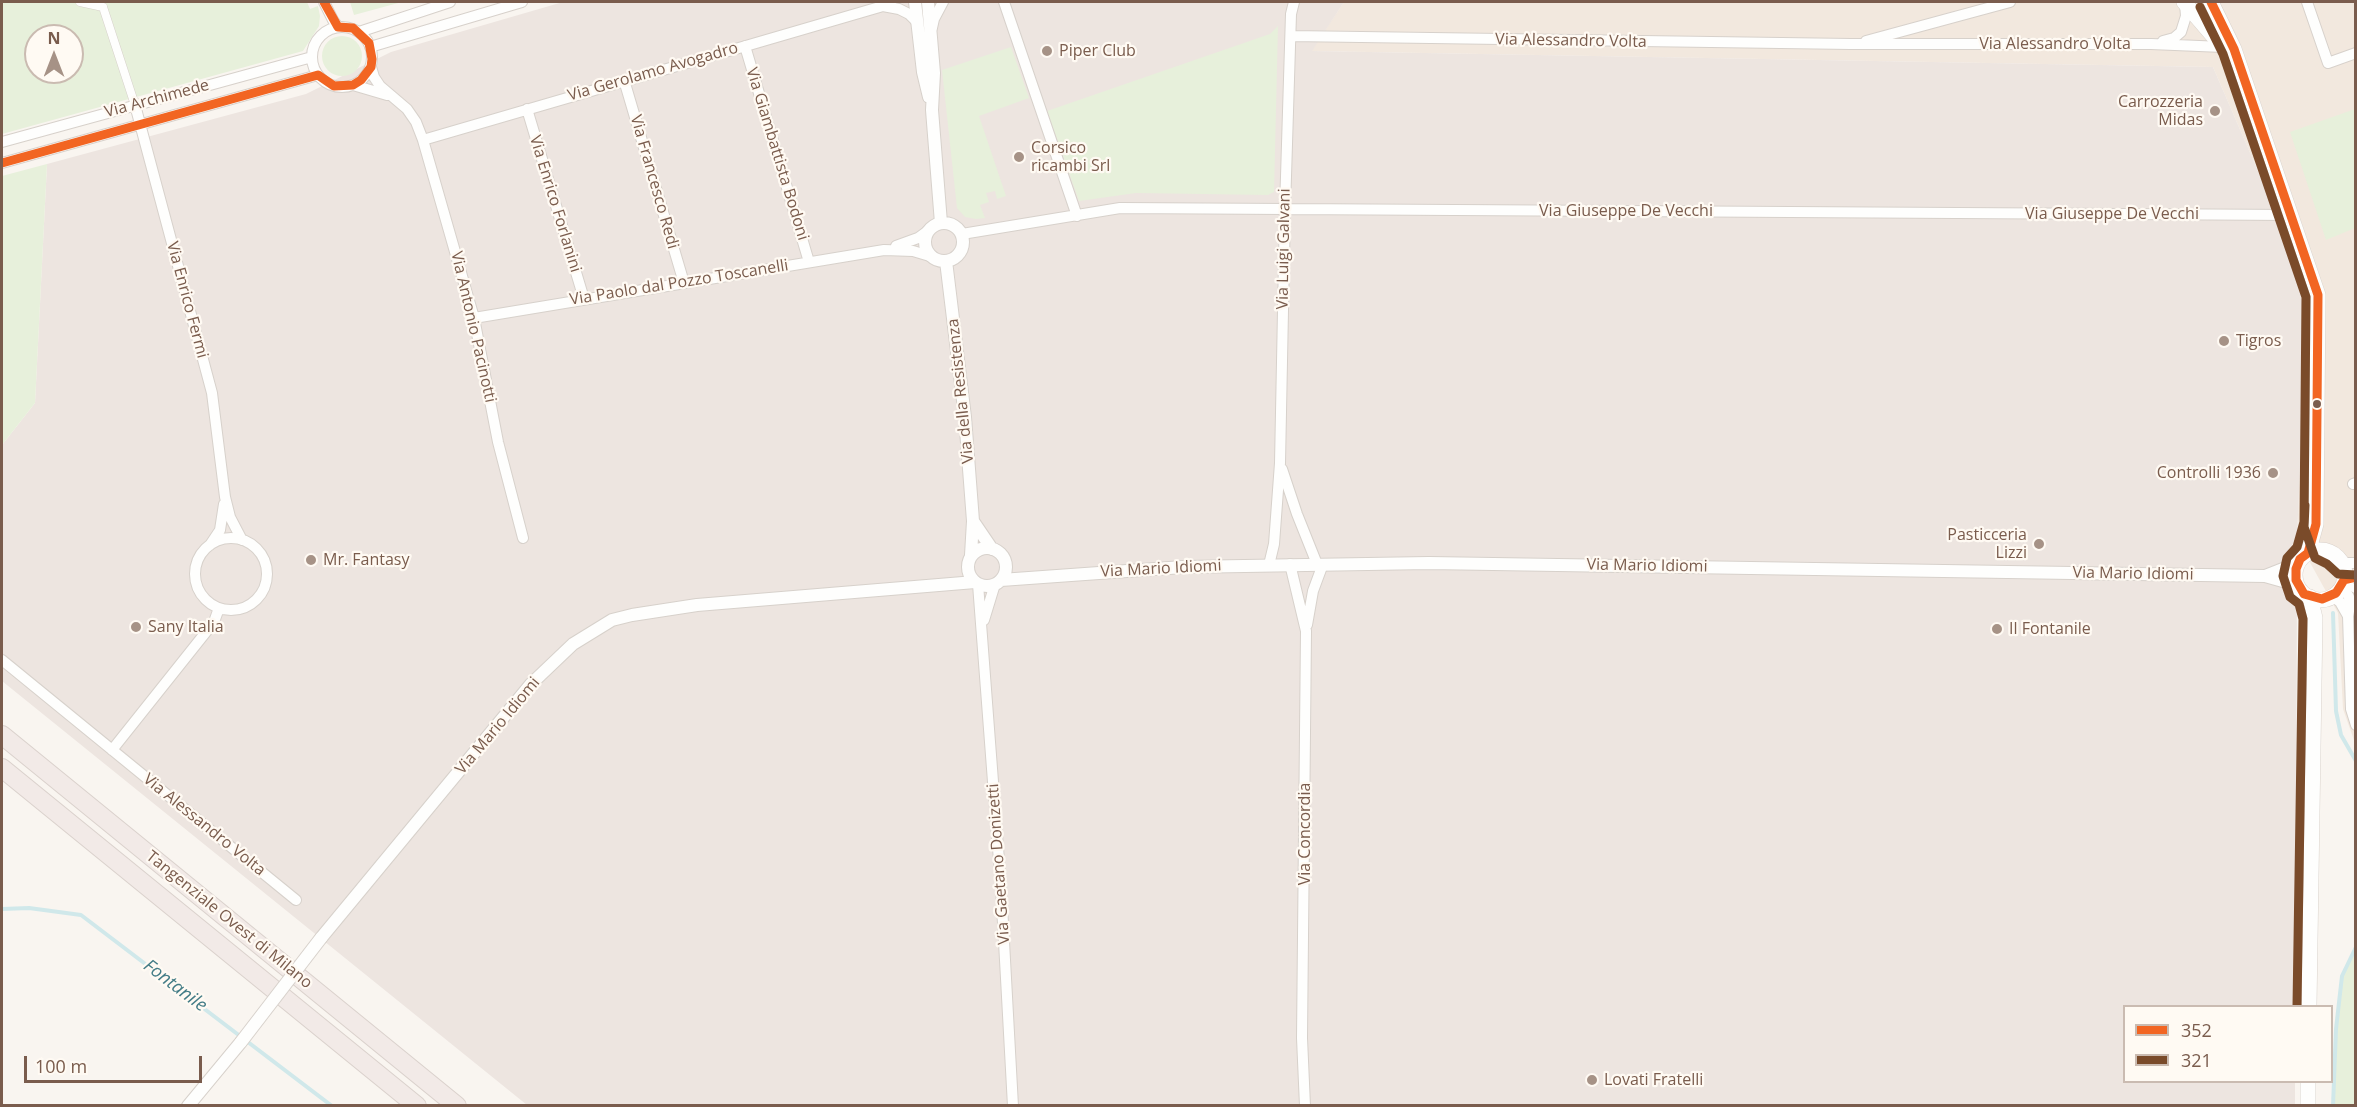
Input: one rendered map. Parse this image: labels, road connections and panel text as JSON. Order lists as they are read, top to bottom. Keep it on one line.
{"streets":{"highway":["Tangenziale Ovest di Milano"],"street":["Via Alessandro Volta","Via Gerolamo Avogadro","Via Archimede","Via Giambattista Bodoni","Via Francesco Redi","Via Enrico Forlanini","Via Giuseppe De Vecchi","Via Luigi Galvani","Via Paolo dal Pozzo Toscanelli","Via Enrico Fermi","Via Antonio Pacinotti","Via della Resistenza","Via Mario Idiomi","Via Concordia","Via Gaetano Donizetti"]},"crossings":[["Via Alessandro Volta","Via Luigi Galvani"],["Via Gerolamo Avogadro","Via Giambattista Bodoni"],["Via Gerolamo Avogadro","Via Francesco Redi"],["Via Gerolamo Avogadro","Via Enrico Forlanini"],["Via Gerolamo Avogadro","Via Antonio Pacinotti"],["Via Archimede","Via Enrico Fermi"],["Via Archimede","Via Antonio Pacinotti"],["Via Giambattista Bodoni","Via Paolo dal Pozzo Toscanelli"],["Via Francesco Redi","Via Paolo dal Pozzo Toscanelli"],["Via Enrico Forlanini","Via Paolo dal Pozzo Toscanelli"],["Via Giuseppe De Vecchi","Via Luigi Galvani"],["Via Giuseppe De Vecchi","Via Paolo dal Pozzo Toscanelli"],["Via Giuseppe De Vecchi","Via della Resistenza"],["Via Luigi Galvani","Via Mario Idiomi"],["Via Paolo dal Pozzo Toscanelli","Via Antonio Pacinotti"],["Via Paolo dal Pozzo Toscanelli","Via della Resistenza"],["Via della Resistenza","Via Mario Idiomi"],["Via della Resistenza","Via Gaetano Donizetti"],["Via Mario Idiomi","Via Concordia"],["Via Mario Idiomi","Via Gaetano Donizetti"]],"water":["Fontanile"],"places":["Piper Club","Carrozzeria Midas","Corsico ricambi Srl","Tigros","Controlli 1936","Pasticceria Lizzi","Mr. Fantasy","Sany Italia","Il Fontanile","Lovati Fratelli"],"lines":["transit line 352","transit line 321"],"legend":["352","321"],"scale_bar":"100 m","north":"top"}
